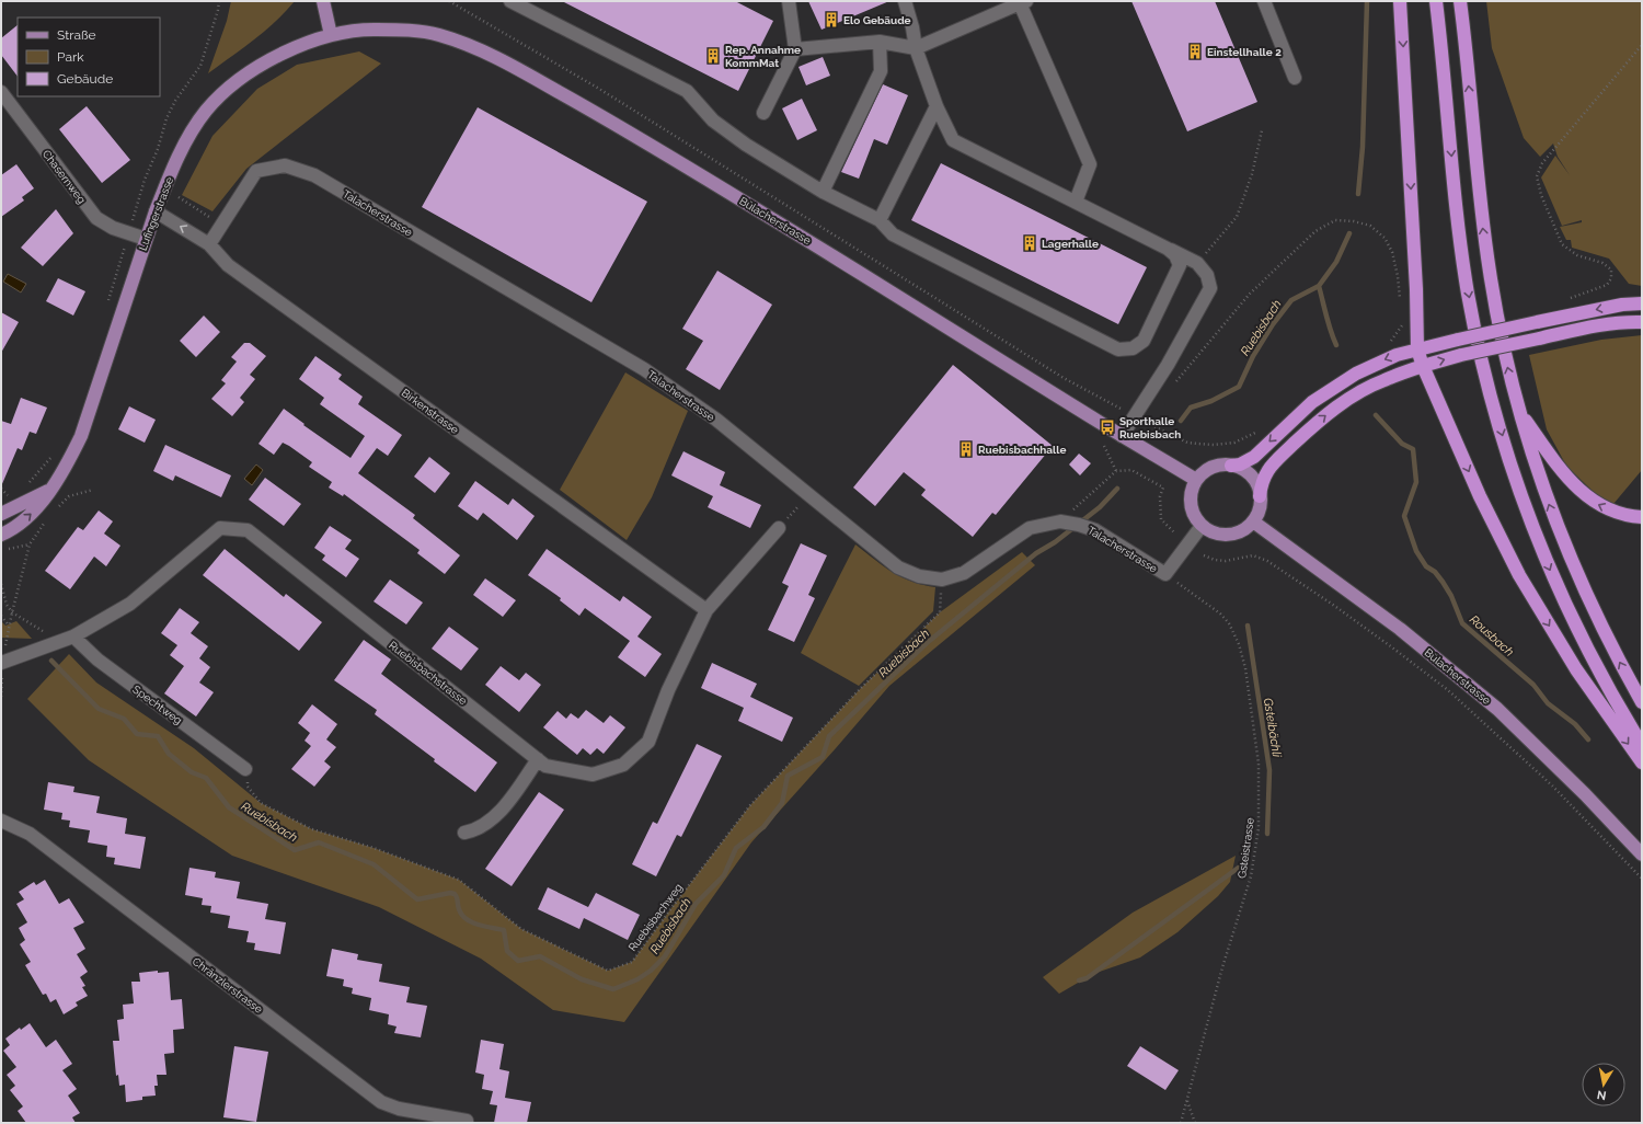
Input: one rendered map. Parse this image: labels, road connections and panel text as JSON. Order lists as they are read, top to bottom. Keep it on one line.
{"streets":{"main road":["Lufingerstrasse","Bülacherstrasse"],"street":["Chasernweg","Talacherstrasse","Birkenstrasse","Ruebisbachstrasse","Spechtweg","Chränzlerstrasse"],"path":["Gsteistrasse","Ruebisbachweg"]},"crossings":[["Chasernweg","Lufingerstrasse"],["Talacherstrasse","Birkenstrasse"],["Talacherstrasse","Gsteistrasse"],["Talacherstrasse","Ruebisbachweg"],["Lufingerstrasse","Bülacherstrasse"],["Lufingerstrasse","Birkenstrasse"],["Birkenstrasse","Ruebisbachstrasse"],["Ruebisbachstrasse","Spechtweg"],["Spechtweg","Ruebisbachweg"]],"water":["Ruebisbach","Rousbach","Gsteibächli"],"places":{"building":["Elo Gebäude","Einstellhalle 2","Rep. Annahme KommMat","Lagerhalle","Ruebisbachhalle"],"bus stop":["Sporthalle Ruebisbach"]},"legend":["Straße","Park","Gebäude"],"north":"bottom"}
